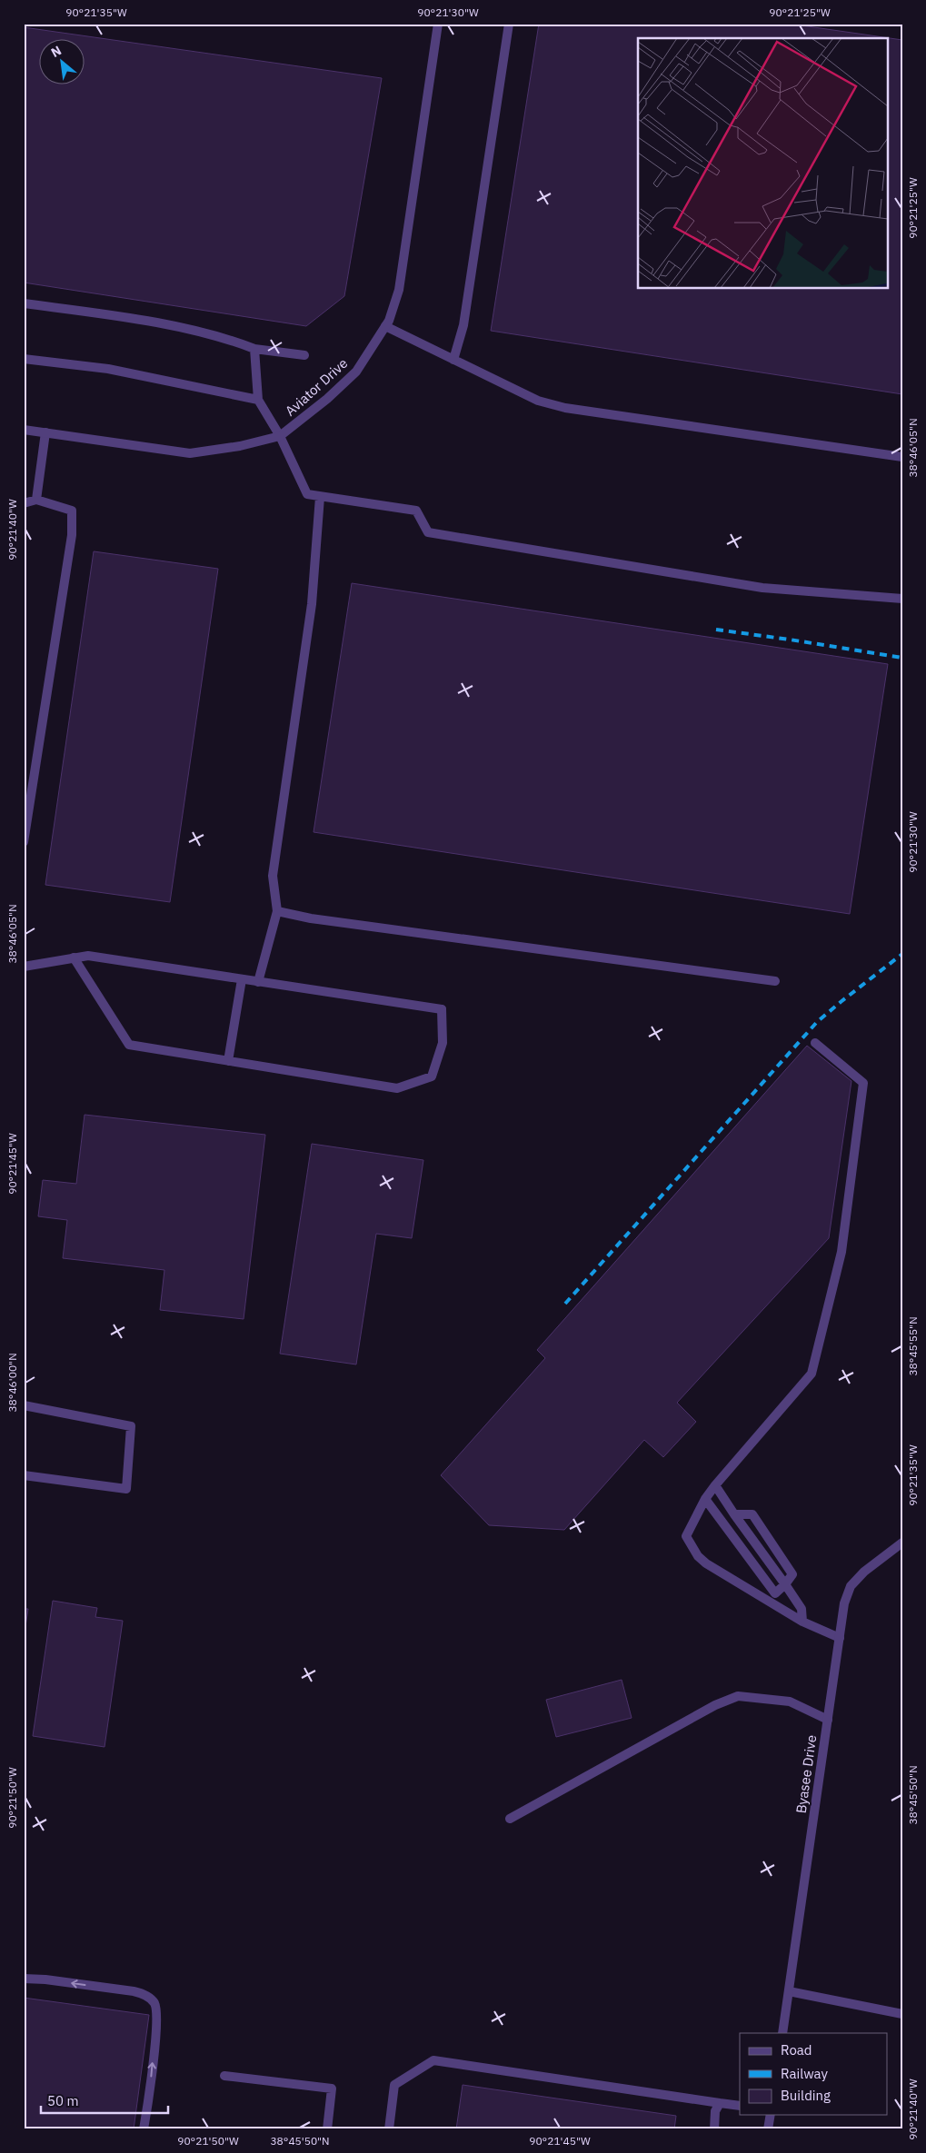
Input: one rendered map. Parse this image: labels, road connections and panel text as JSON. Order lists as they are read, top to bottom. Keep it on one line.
{"streets":{"street":["Aviator Drive","Byasee Drive"]},"legend":["Road","Railway","Building"],"scale_bar":"50 m","north":"top left","coordinates":["90°21'35\"W","90°21'30\"W","90°21'25\"W","38°46'05\"N","90°21'40\"W","90°21'45\"W","38°45'55\"N","38°46'00\"N","38°45'50\"N","90°21'50\"W"]}
